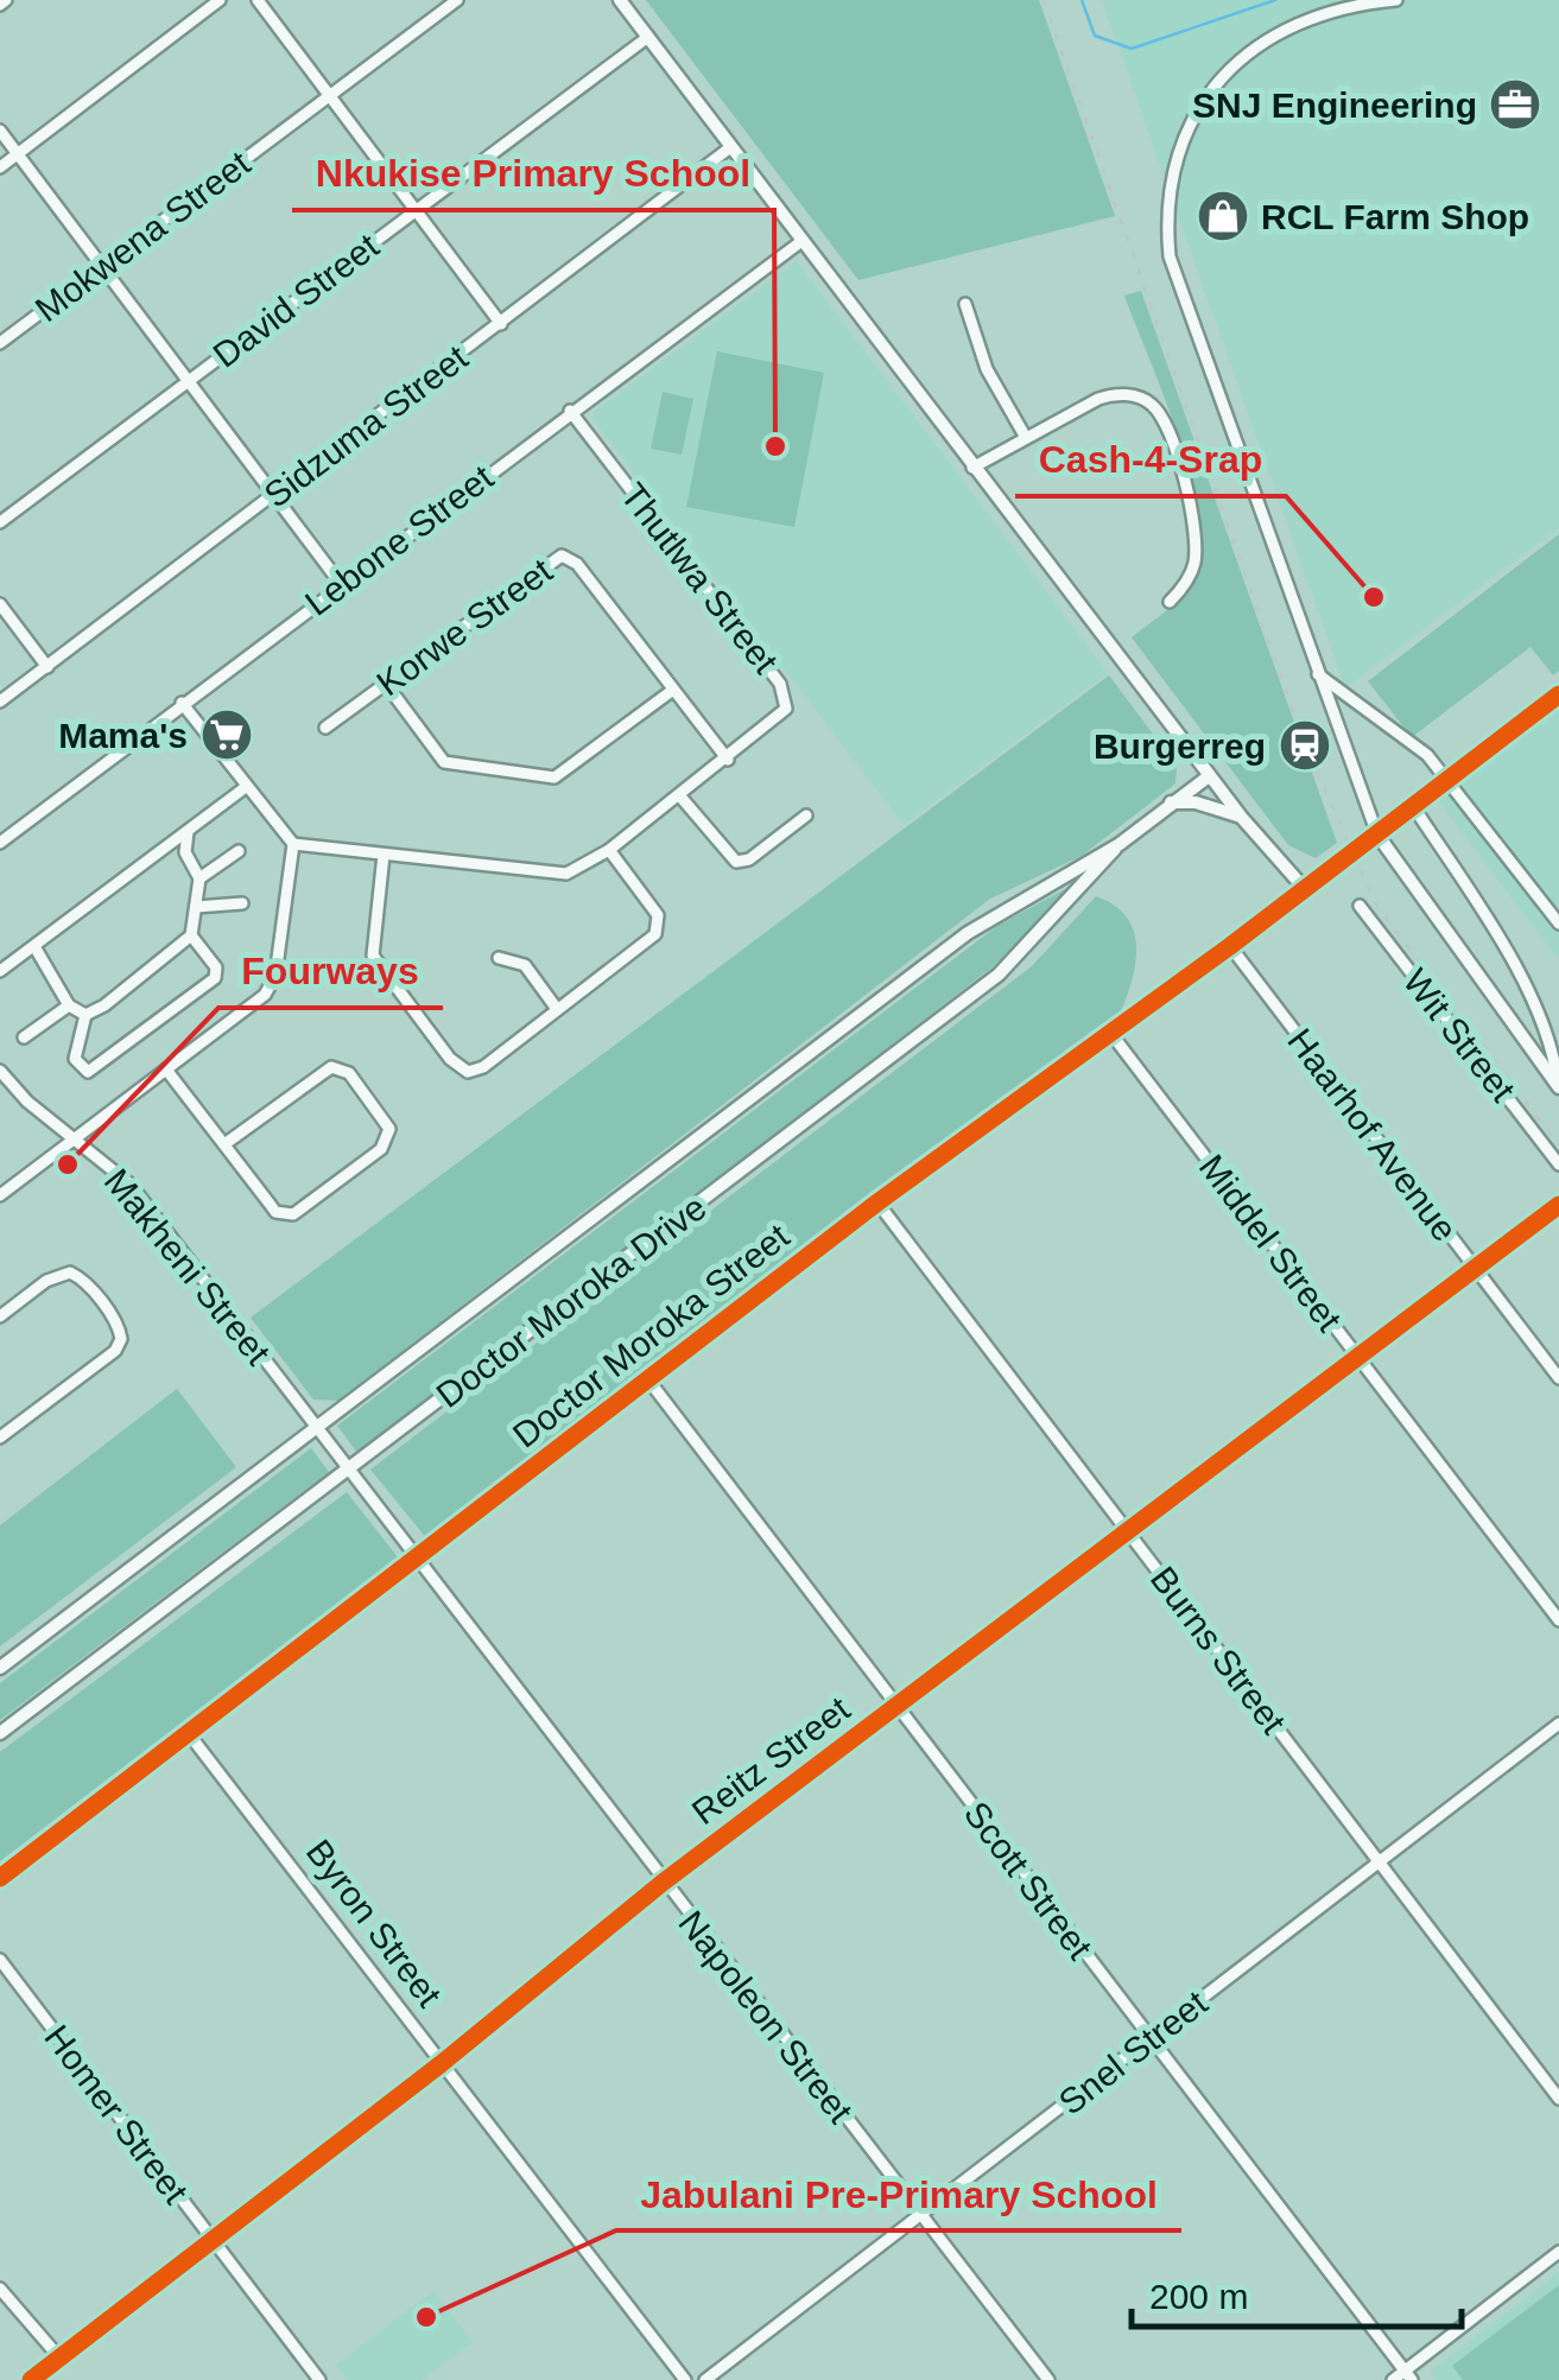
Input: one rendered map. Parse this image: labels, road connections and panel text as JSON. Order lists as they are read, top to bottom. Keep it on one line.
{"streets":{"street":["Mokwena Street","David Street","Sidzuma Street","Lebone Street","Thutlwa Street","Korwe Street","Wit Street","Haarhof Avenue","Middel Street","Makheni Street","Doctor Moroka Drive","Doctor Moroka Street","Burns Street","Reitz Street","Scott Street","Byron Street","Napoleon Street","Snel Street","Homer Street"]},"crossings":[["Lebone Street","Thutlwa Street"],["Thutlwa Street","Korwe Street"],["Haarhof Avenue","Doctor Moroka Street"],["Haarhof Avenue","Reitz Street"],["Middel Street","Doctor Moroka Street"],["Middel Street","Reitz Street"],["Makheni Street","Doctor Moroka Drive"],["Makheni Street","Napoleon Street"],["Doctor Moroka Drive","Napoleon Street"],["Doctor Moroka Street","Burns Street"],["Doctor Moroka Street","Scott Street"],["Doctor Moroka Street","Byron Street"],["Doctor Moroka Street","Napoleon Street"],["Burns Street","Reitz Street"],["Burns Street","Snel Street"],["Reitz Street","Scott Street"],["Reitz Street","Byron Street"],["Reitz Street","Napoleon Street"],["Reitz Street","Homer Street"],["Scott Street","Snel Street"],["Napoleon Street","Snel Street"]],"places":{"office":["SNJ Engineering"],"shop":["RCL Farm Shop"],"other":["Nkukise Primary School","Cash-4-Srap","Fourways","Jabulani Pre-Primary School"],"supermarket":["Mama's"],"station":["Burgerreg"]},"scale_bar":"200 m"}
